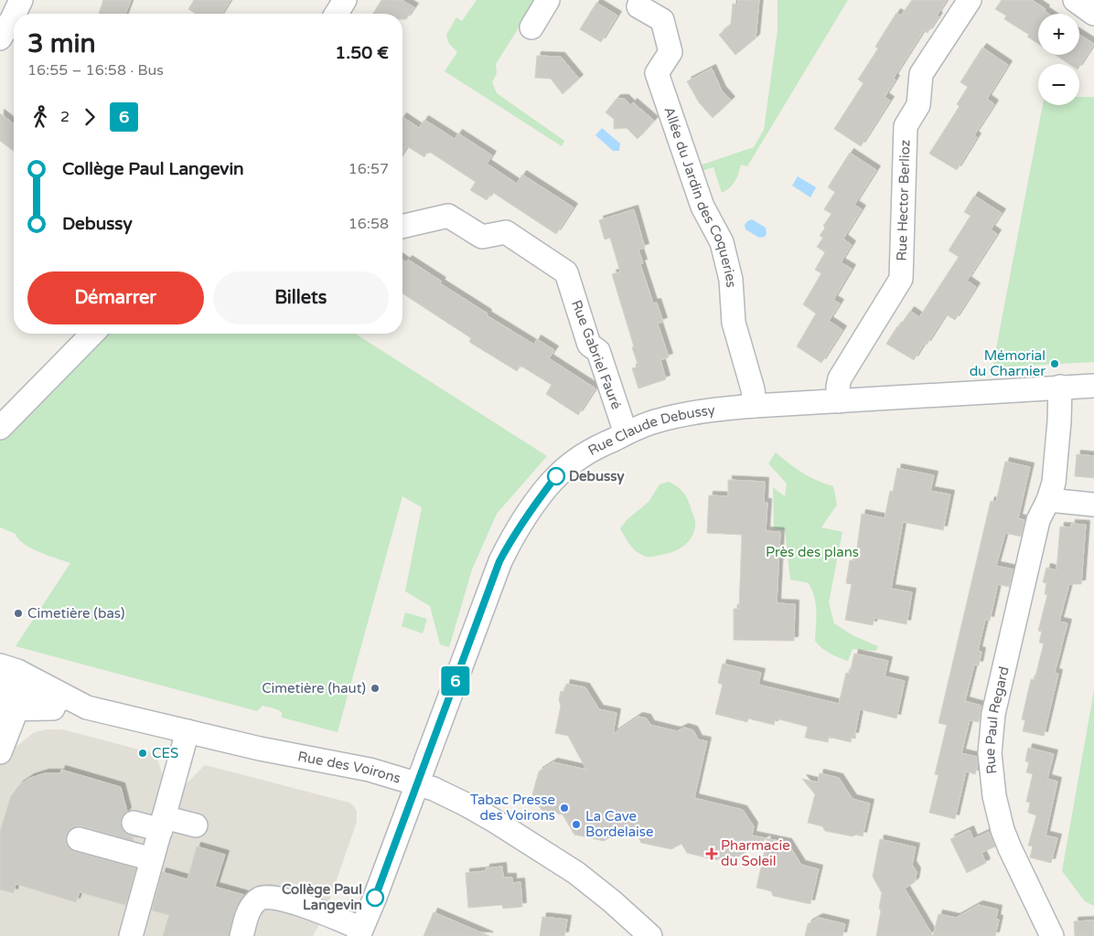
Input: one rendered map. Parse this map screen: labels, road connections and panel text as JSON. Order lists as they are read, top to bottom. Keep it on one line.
{"streets":{"street":["Allée du Jardin des Coqueries","Rue Hector Berlioz","Rue Gabriel Fauré","Rue Claude Debussy","Rue Paul Regard","Rue des Voirons"]},"crossings":[["Allée du Jardin des Coqueries","Rue Claude Debussy"],["Rue Hector Berlioz","Rue Claude Debussy"],["Rue Gabriel Fauré","Rue Claude Debussy"],["Rue Claude Debussy","Rue Paul Regard"],["Rue Claude Debussy","Rue des Voirons"]],"parks":["Près des plans"],"places":{"other":["Mémorial du Charnier","Debussy","Cimetière (bas)","Cimetière (haut)","CES","Tabac Presse des Voirons","La Cave Bordelaise","Collège Paul Langevin"],"health":["Pharmacie du Soleil"]},"lines":["bus line 6"],"page":{"on_map":"6","map_buttons":["+","−"],"heading":["3 min","16:55 – 16:58 · Bus","1.50 €"],"legs":["2","6"],"list":[{"name":"Collège Paul Langevin","value":"16:57"},{"name":"Debussy","value":"16:58"}],"buttons":["Démarrer","Billets"]}}
